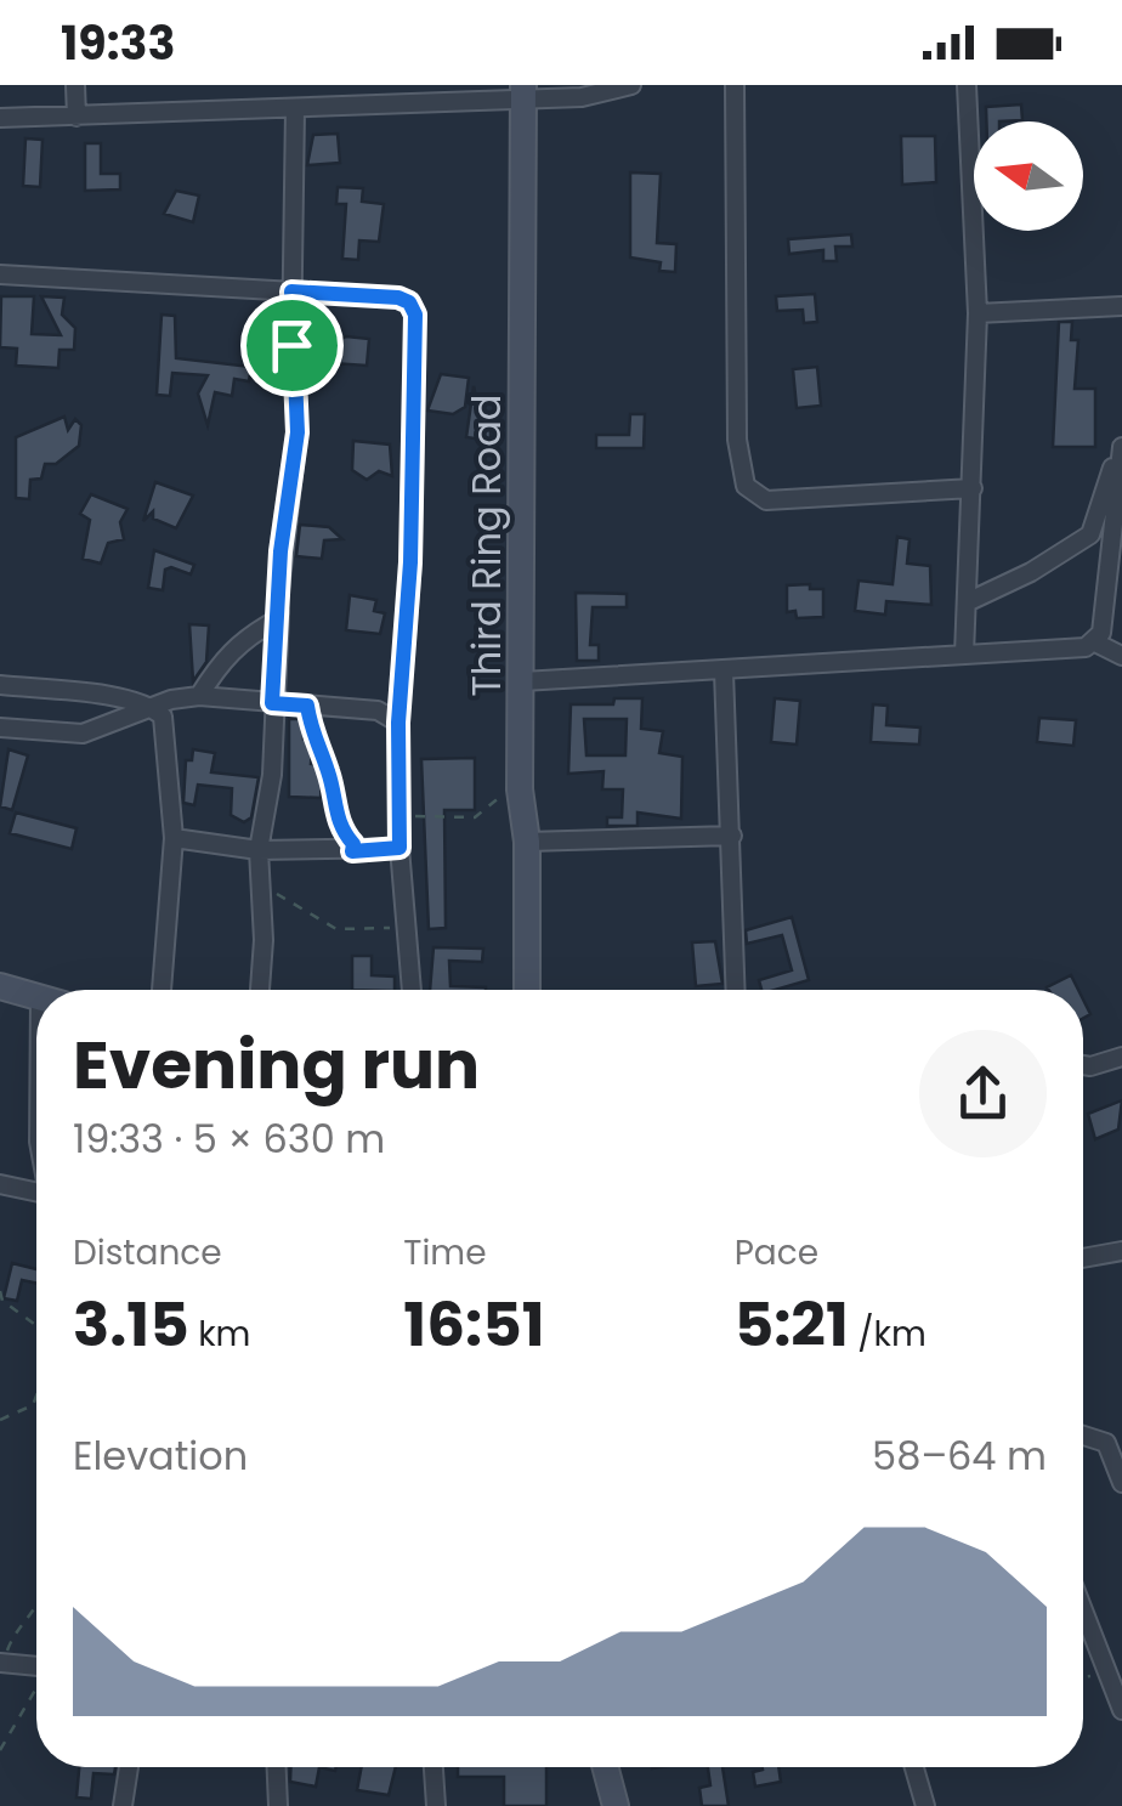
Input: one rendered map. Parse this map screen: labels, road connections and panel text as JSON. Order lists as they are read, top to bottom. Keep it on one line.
{"streets":{"street":["Third Ring Road"]},"north":"left","page":{"status":"19:33","heading":["Evening run","19:33 · 5 × 630 m"],"stats":[["Distance","3.15 km"],["Time","16:51"],["Pace","5:21 /km"]],"chart":["Elevation","58–64 m"]}}
